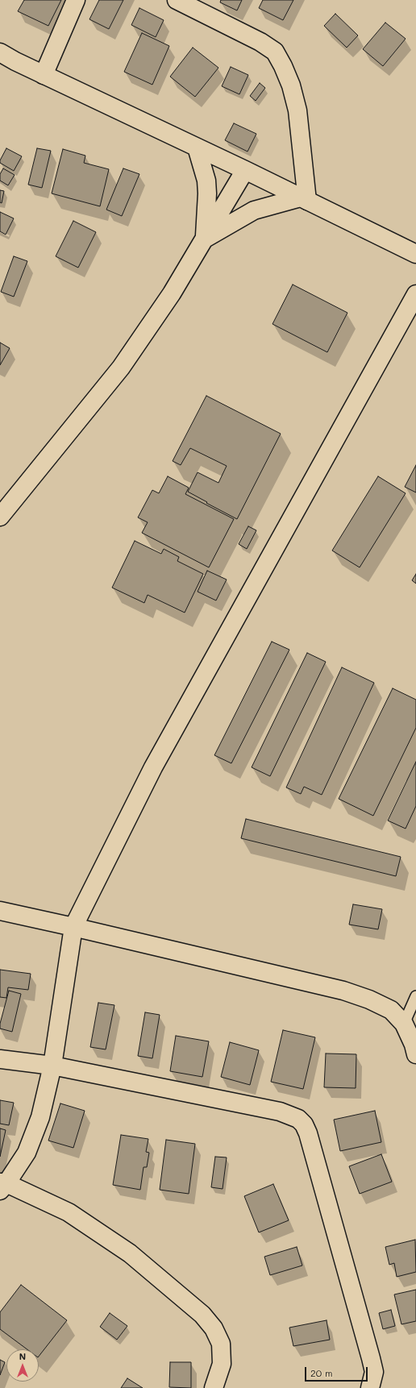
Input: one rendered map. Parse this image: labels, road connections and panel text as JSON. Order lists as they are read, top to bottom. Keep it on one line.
{"scale_bar":"20 m","north":"top"}
